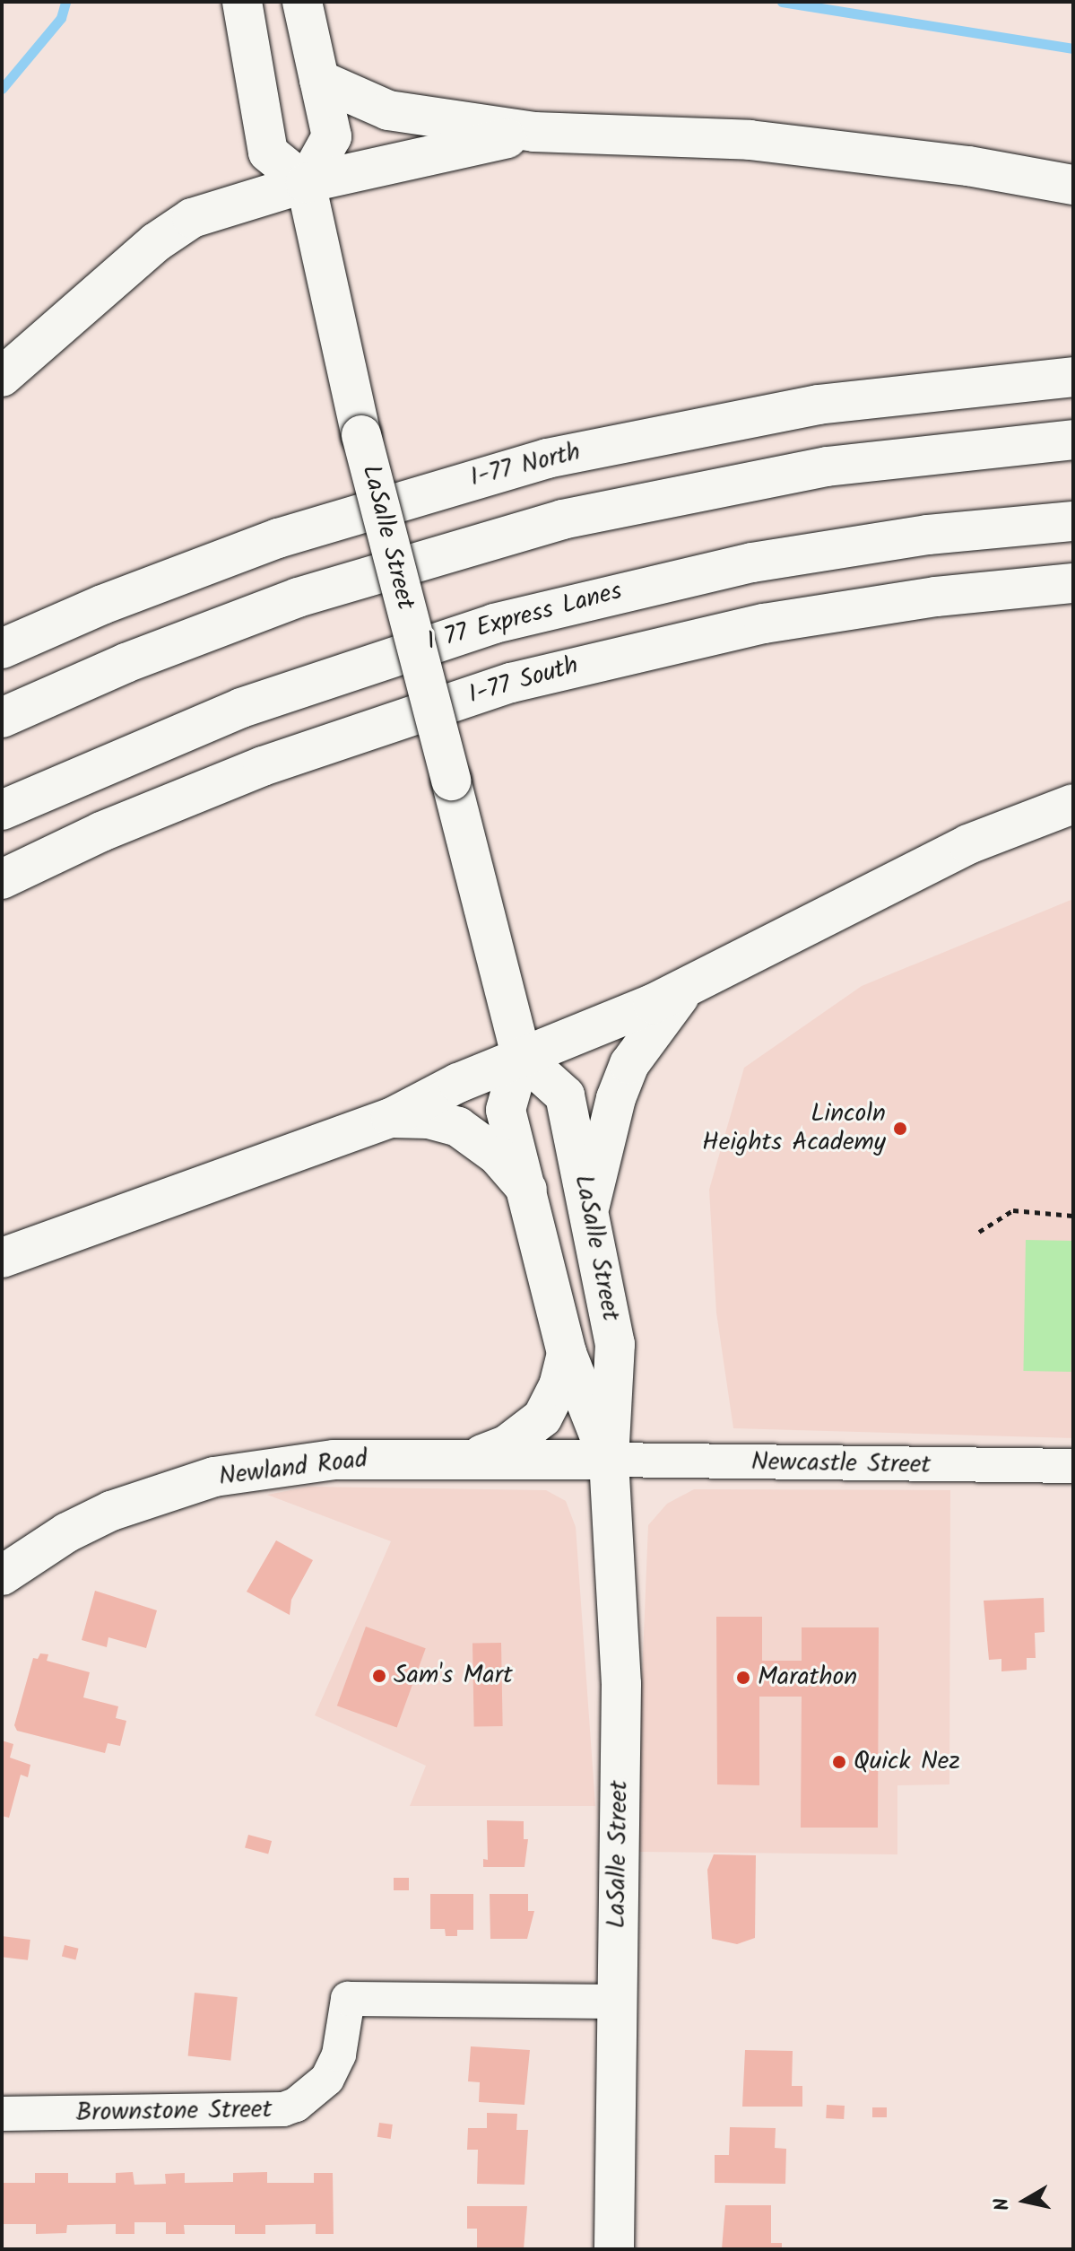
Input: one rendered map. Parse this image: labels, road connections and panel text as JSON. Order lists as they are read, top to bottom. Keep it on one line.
{"streets":{"main road":["I-77 North","LaSalle Street","I 77 Express Lanes","I-77 South","Newland Road"],"street":["Newcastle Street","Brownstone Street"]},"crossings":[["LaSalle Street","Newcastle Street"],["LaSalle Street","Newland Road"],["LaSalle Street","Brownstone Street"],["Newcastle Street","Newland Road"]],"places":["Lincoln Heights Academy","Sam's Mart","Marathon","Quick Nez"],"north":"left"}
